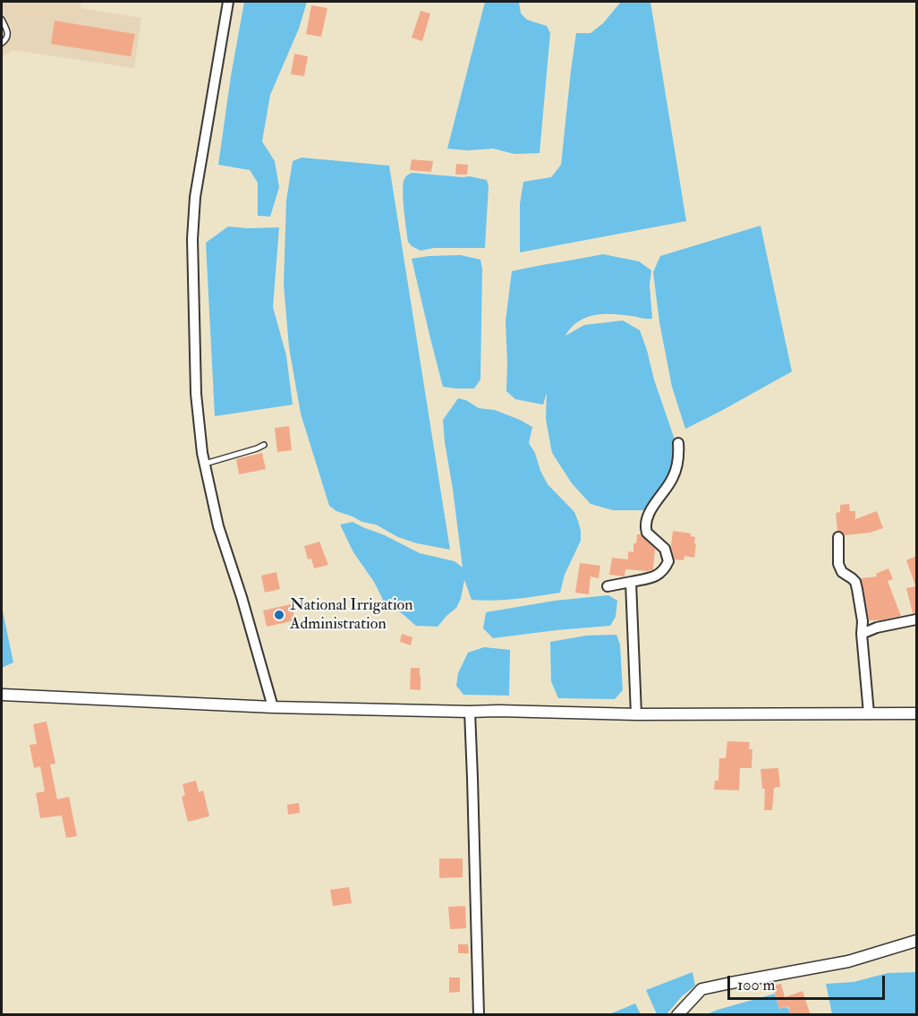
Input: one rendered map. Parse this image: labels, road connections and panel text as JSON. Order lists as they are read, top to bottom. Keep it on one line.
{"places":["National Irrigation Administration"],"scale_bar":"100 m"}
